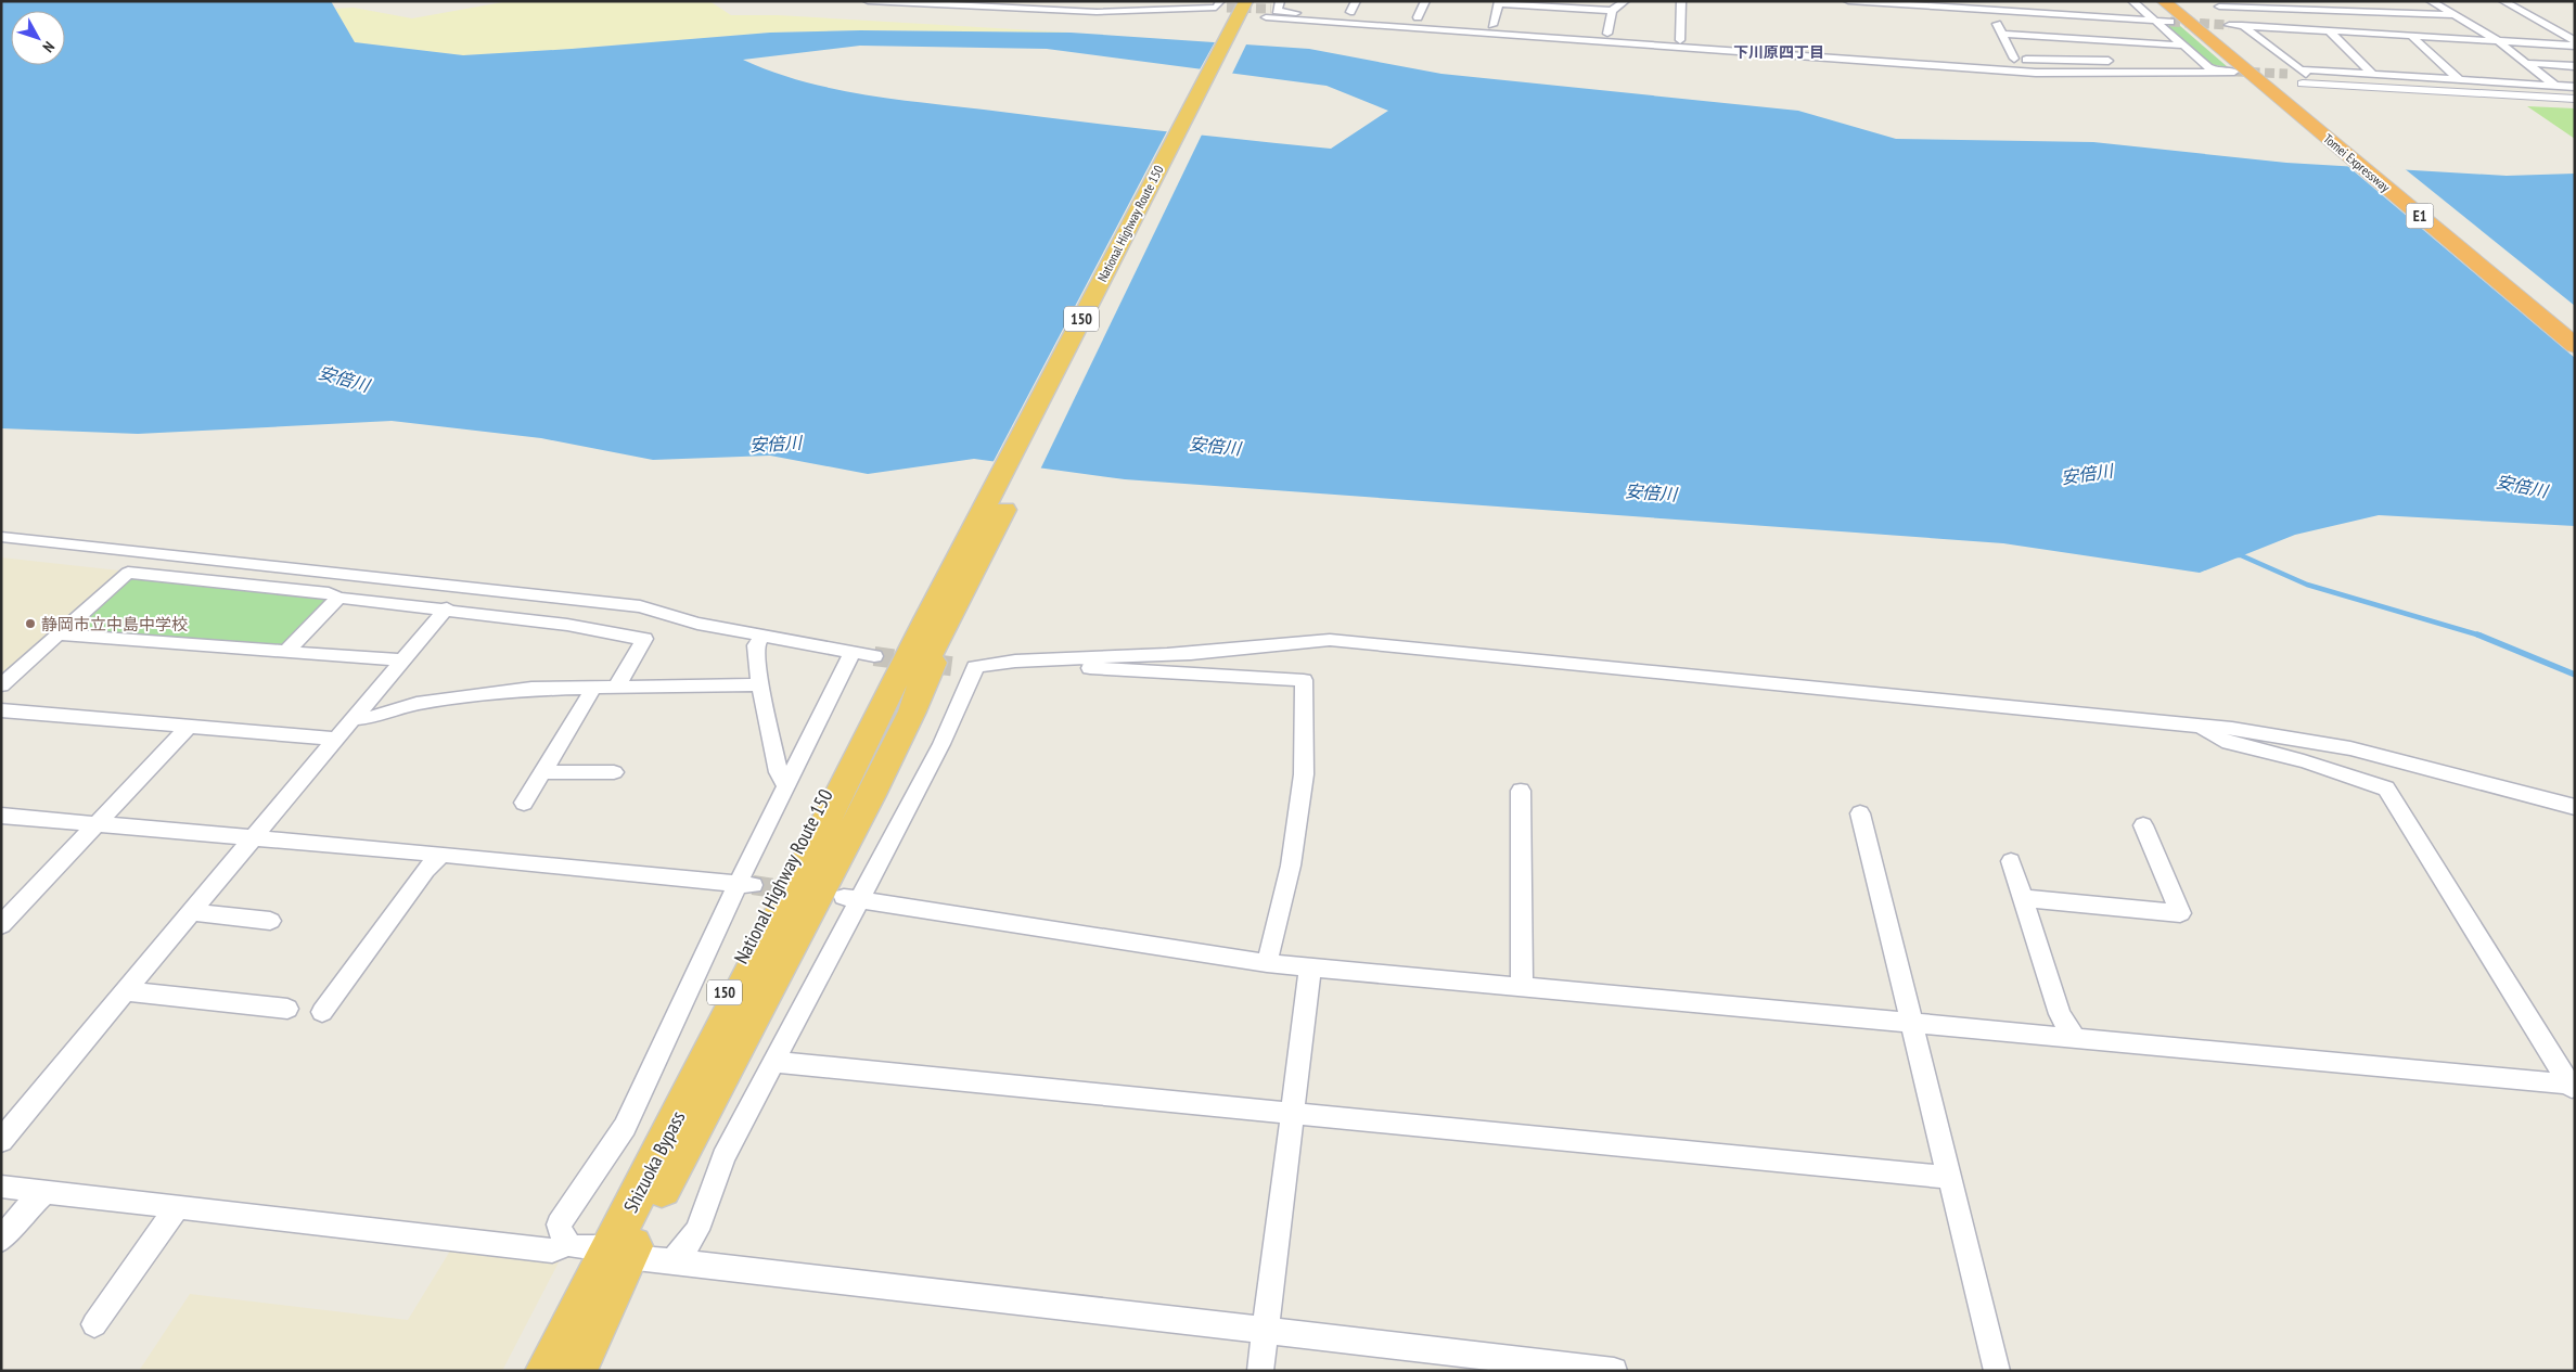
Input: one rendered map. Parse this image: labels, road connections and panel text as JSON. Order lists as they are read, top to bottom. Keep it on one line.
{"streets":{"highway":["Tomei Expressway","E1","National Highway Route 150","150","Shizuoka Bypass"]},"crossings":[["National Highway Route 150","Shizuoka Bypass"]],"districts":["下川原四丁目"],"water":["安倍川"],"places":["静岡市立中島中学校"],"north":"bottom right"}
